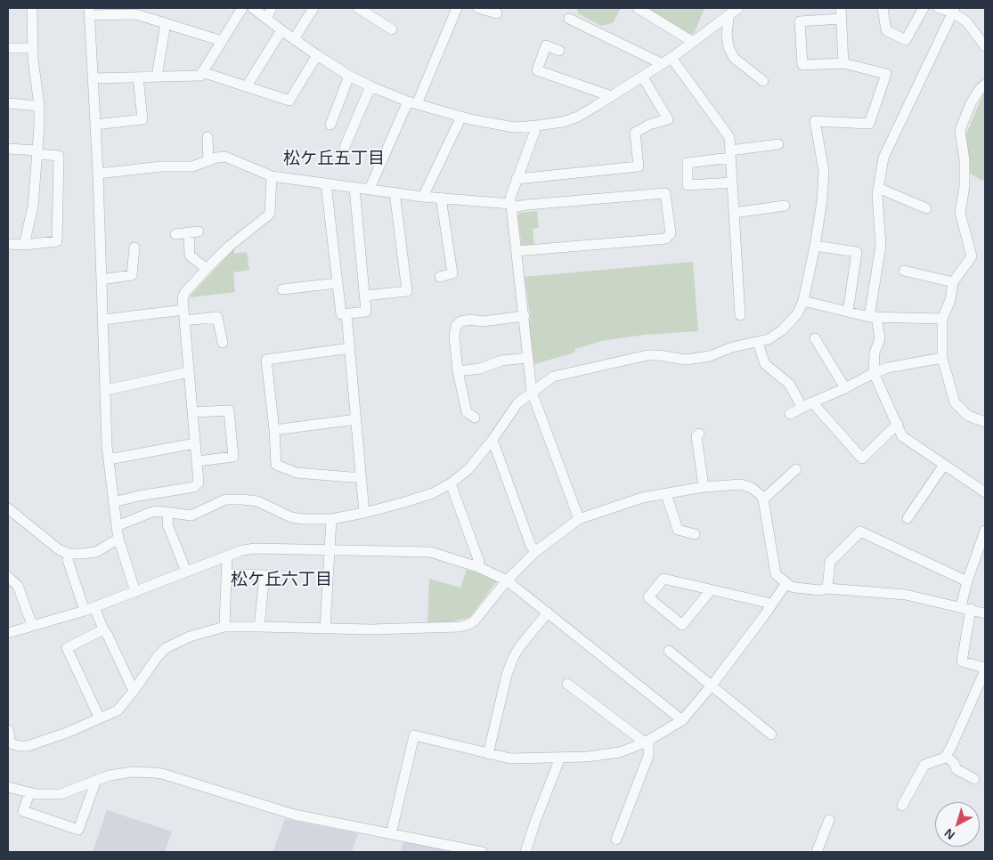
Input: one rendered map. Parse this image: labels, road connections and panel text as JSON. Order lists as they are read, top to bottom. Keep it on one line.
{"districts":["松ケ丘五丁目","松ケ丘六丁目"],"north":"bottom left"}
